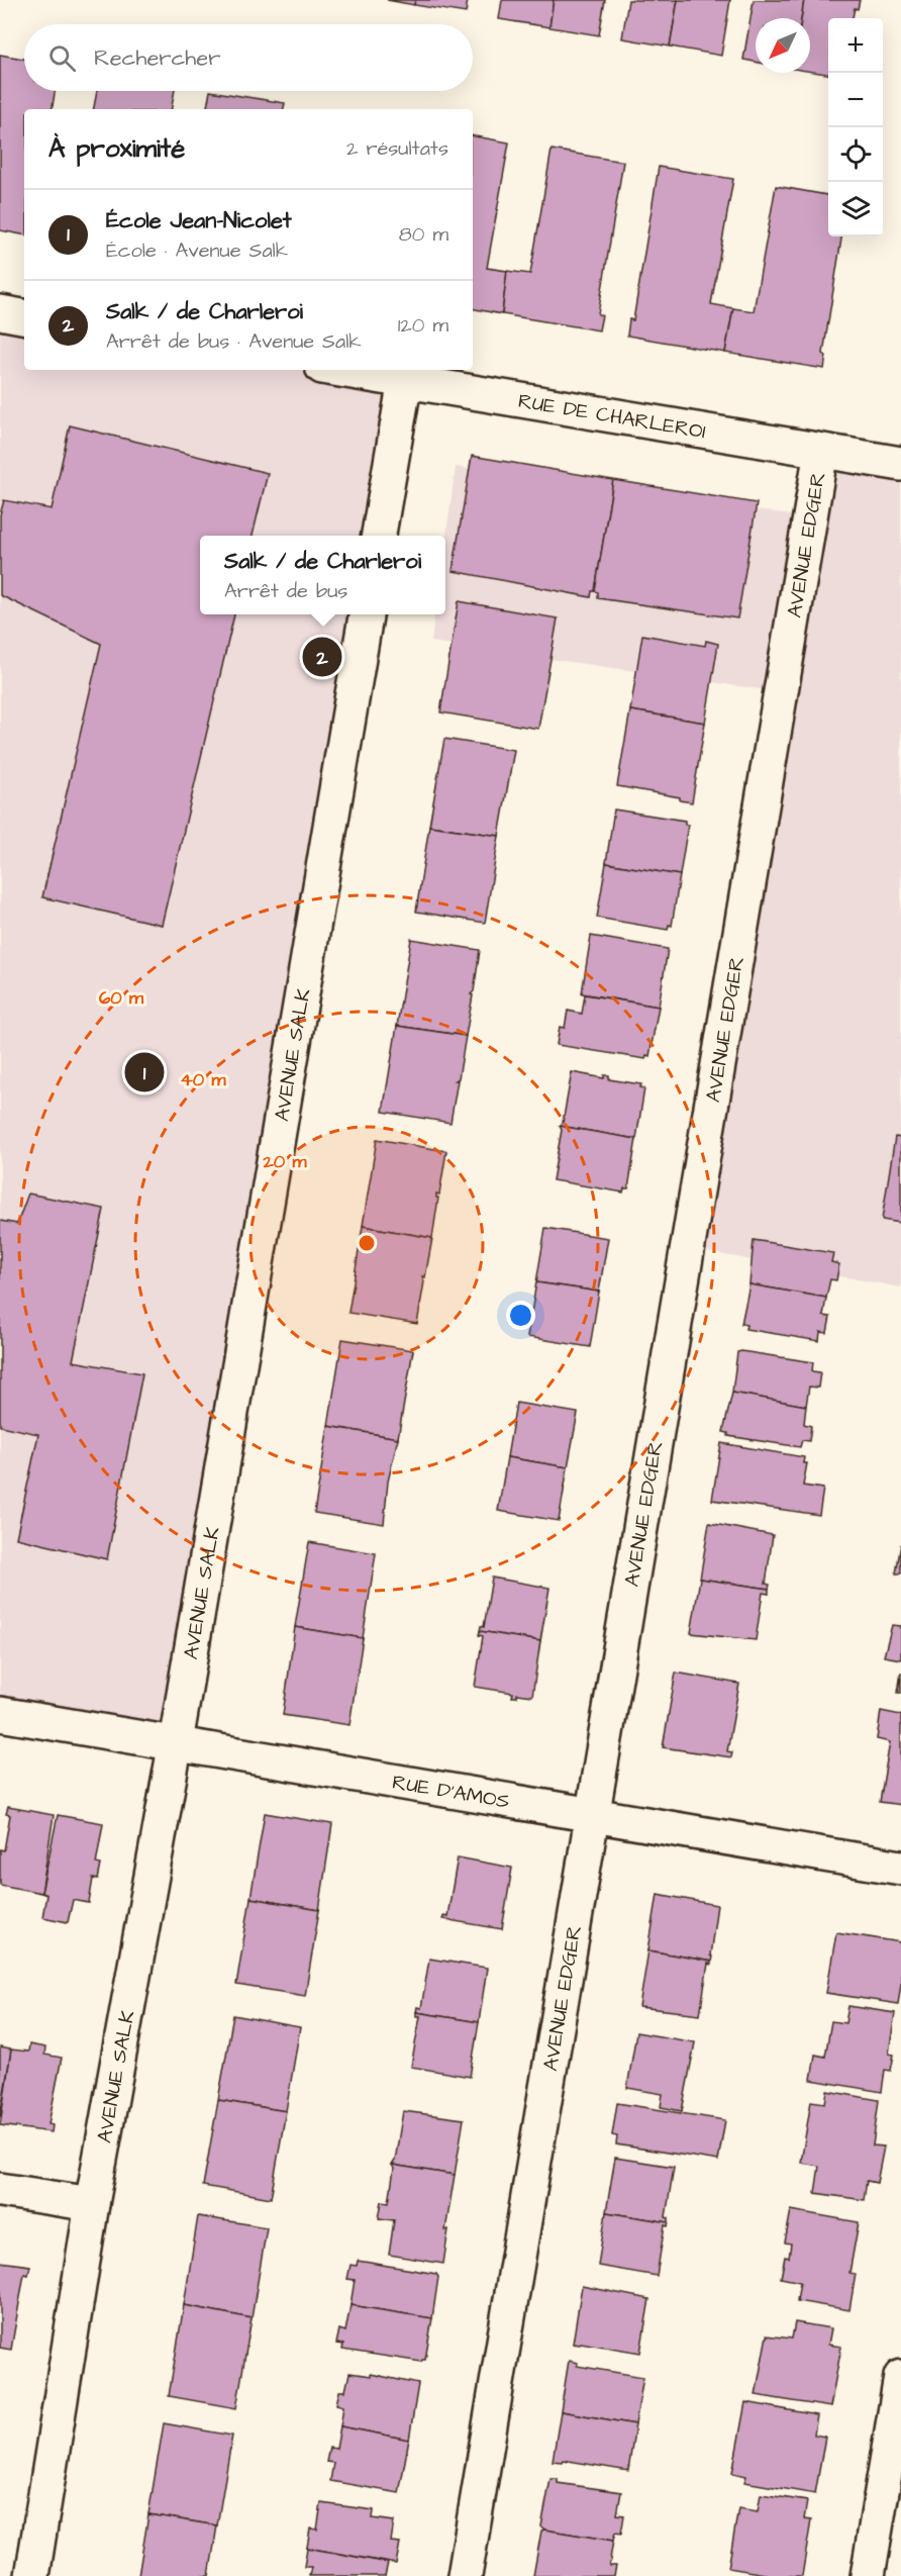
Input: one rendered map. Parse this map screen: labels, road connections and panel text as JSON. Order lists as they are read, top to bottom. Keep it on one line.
{"streets":{"street":["RUE DE CHARLEROI","AVENUE EDGER","AVENUE SALK","RUE D'AMOS"]},"crossings":[["RUE DE CHARLEROI","AVENUE EDGER"],["AVENUE EDGER","RUE D'AMOS"],["AVENUE SALK","RUE D'AMOS"]],"north":"bottom left","page":{"map_buttons":["+","−"],"search":"Rechercher","heading":["À proximité","2 résultats"],"list":[{"mark":"1","name":"École Jean-Nicolet","note":"École · Avenue Salk","value":"80 m"},{"mark":"2","name":"Salk / de Charleroi","note":"Arrêt de bus · Avenue Salk","value":"120 m"}],"popup":["Salk / de Charleroi","Arrêt de bus"],"pins":["2","1"]},"rings":["60 m","40 m","20 m"]}
